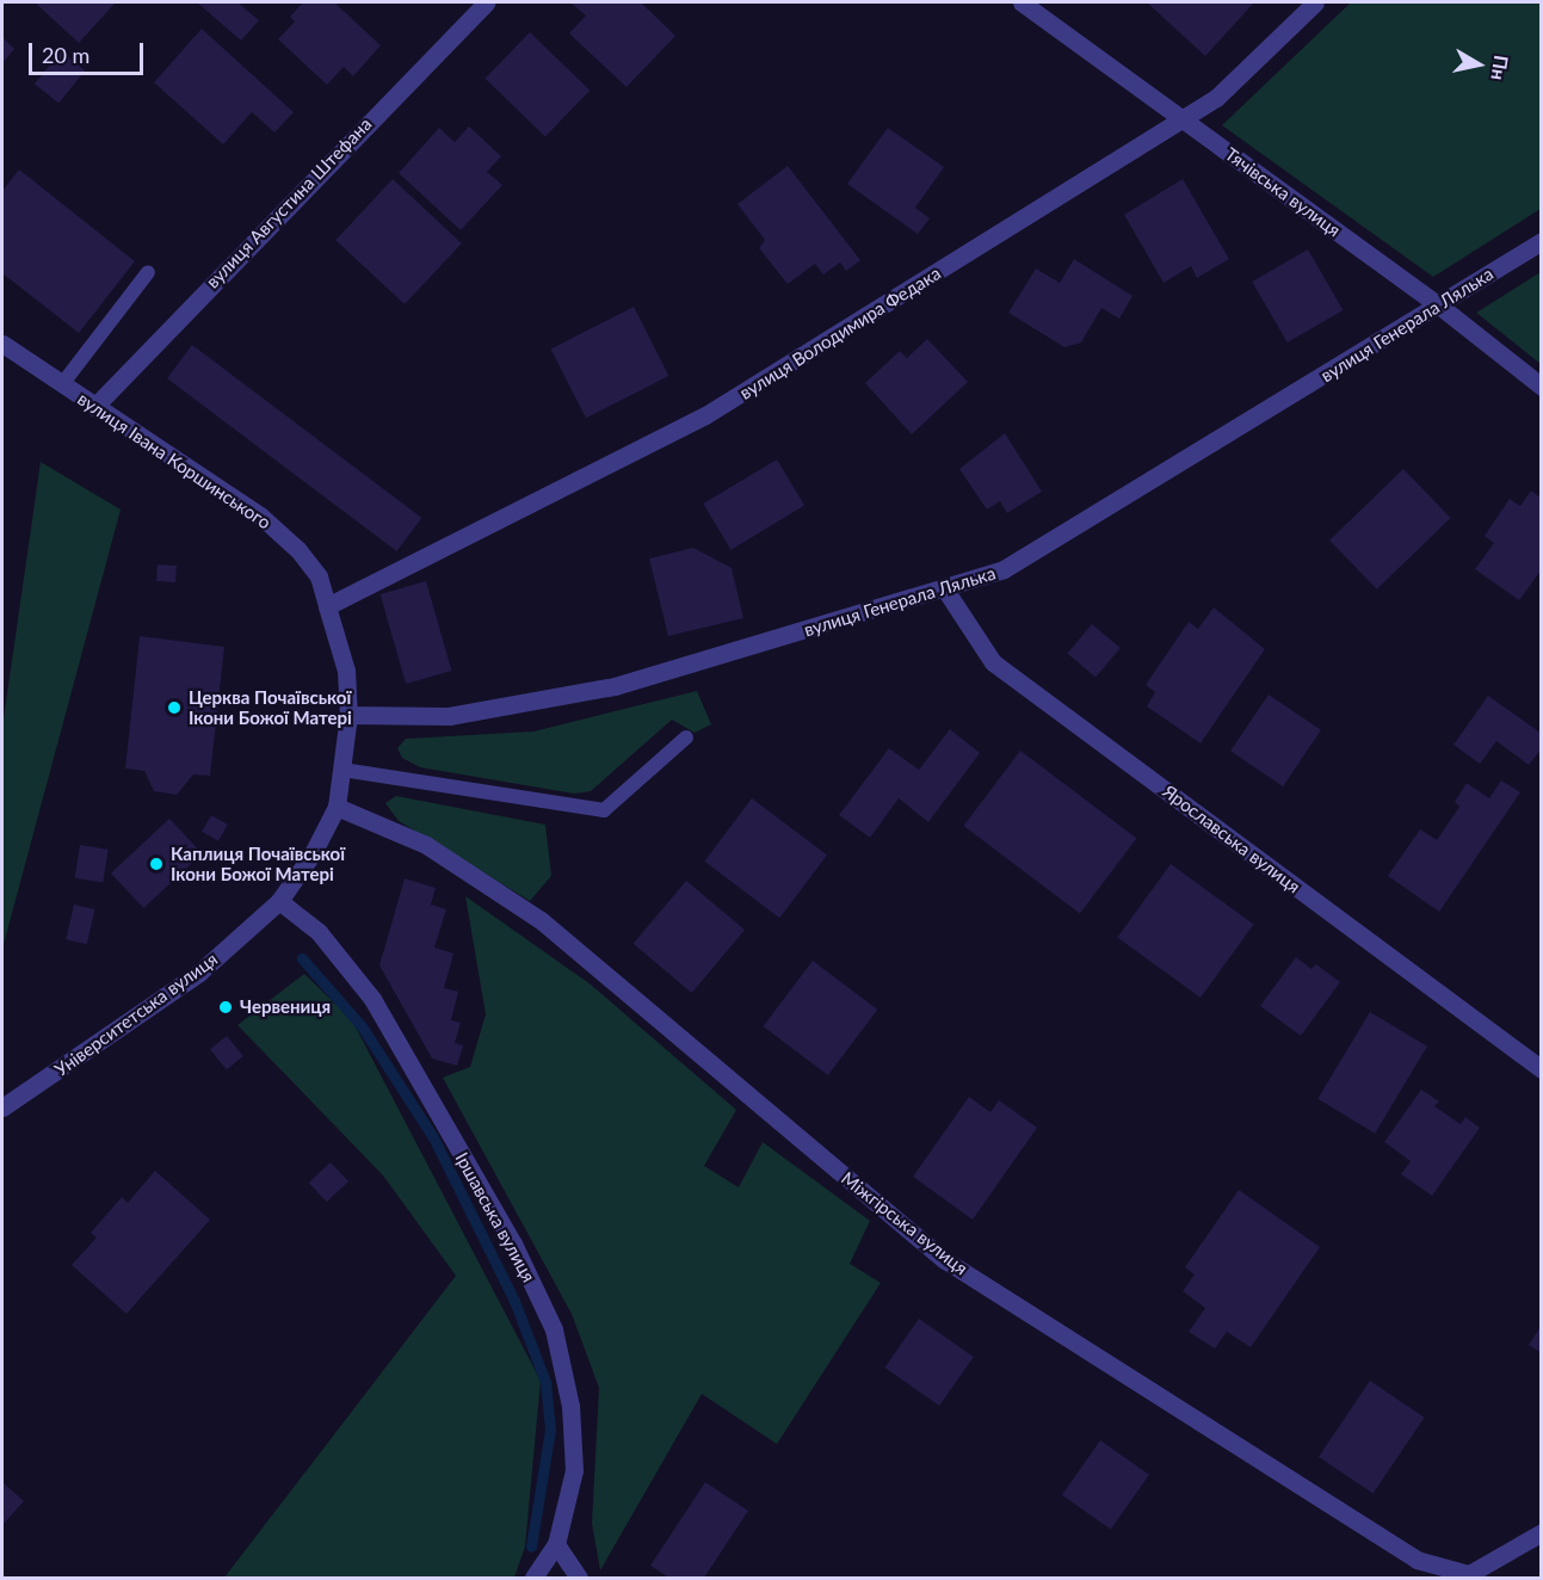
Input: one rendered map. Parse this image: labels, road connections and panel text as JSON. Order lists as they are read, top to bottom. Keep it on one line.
{"streets":{"street":["Тячівська вулиця","вулиця Августина Штефана","вулиця Генерала Лялька","вулиця Володимира Федака","вулиця Івана Коршинського","Ярославська вулиця","Університетська вулиця","Іршавська вулиця","Міжгірська вулиця"]},"crossings":[["Тячівська вулиця","вулиця Генерала Лялька"],["Тячівська вулиця","вулиця Володимира Федака"],["вулиця Августина Штефана","вулиця Івана Коршинського"],["вулиця Генерала Лялька","вулиця Івана Коршинського"],["вулиця Генерала Лялька","Ярославська вулиця"],["вулиця Володимира Федака","вулиця Івана Коршинського"],["вулиця Івана Коршинського","Університетська вулиця"],["вулиця Івана Коршинського","Міжгірська вулиця"],["Університетська вулиця","Іршавська вулиця"],["Університетська вулиця","Міжгірська вулиця"]],"places":["Церква Почаївської Ікони Божої Матері","Каплиця Почаївської Ікони Божої Матері","Червениця"],"scale_bar":"20 m","north":"right"}
